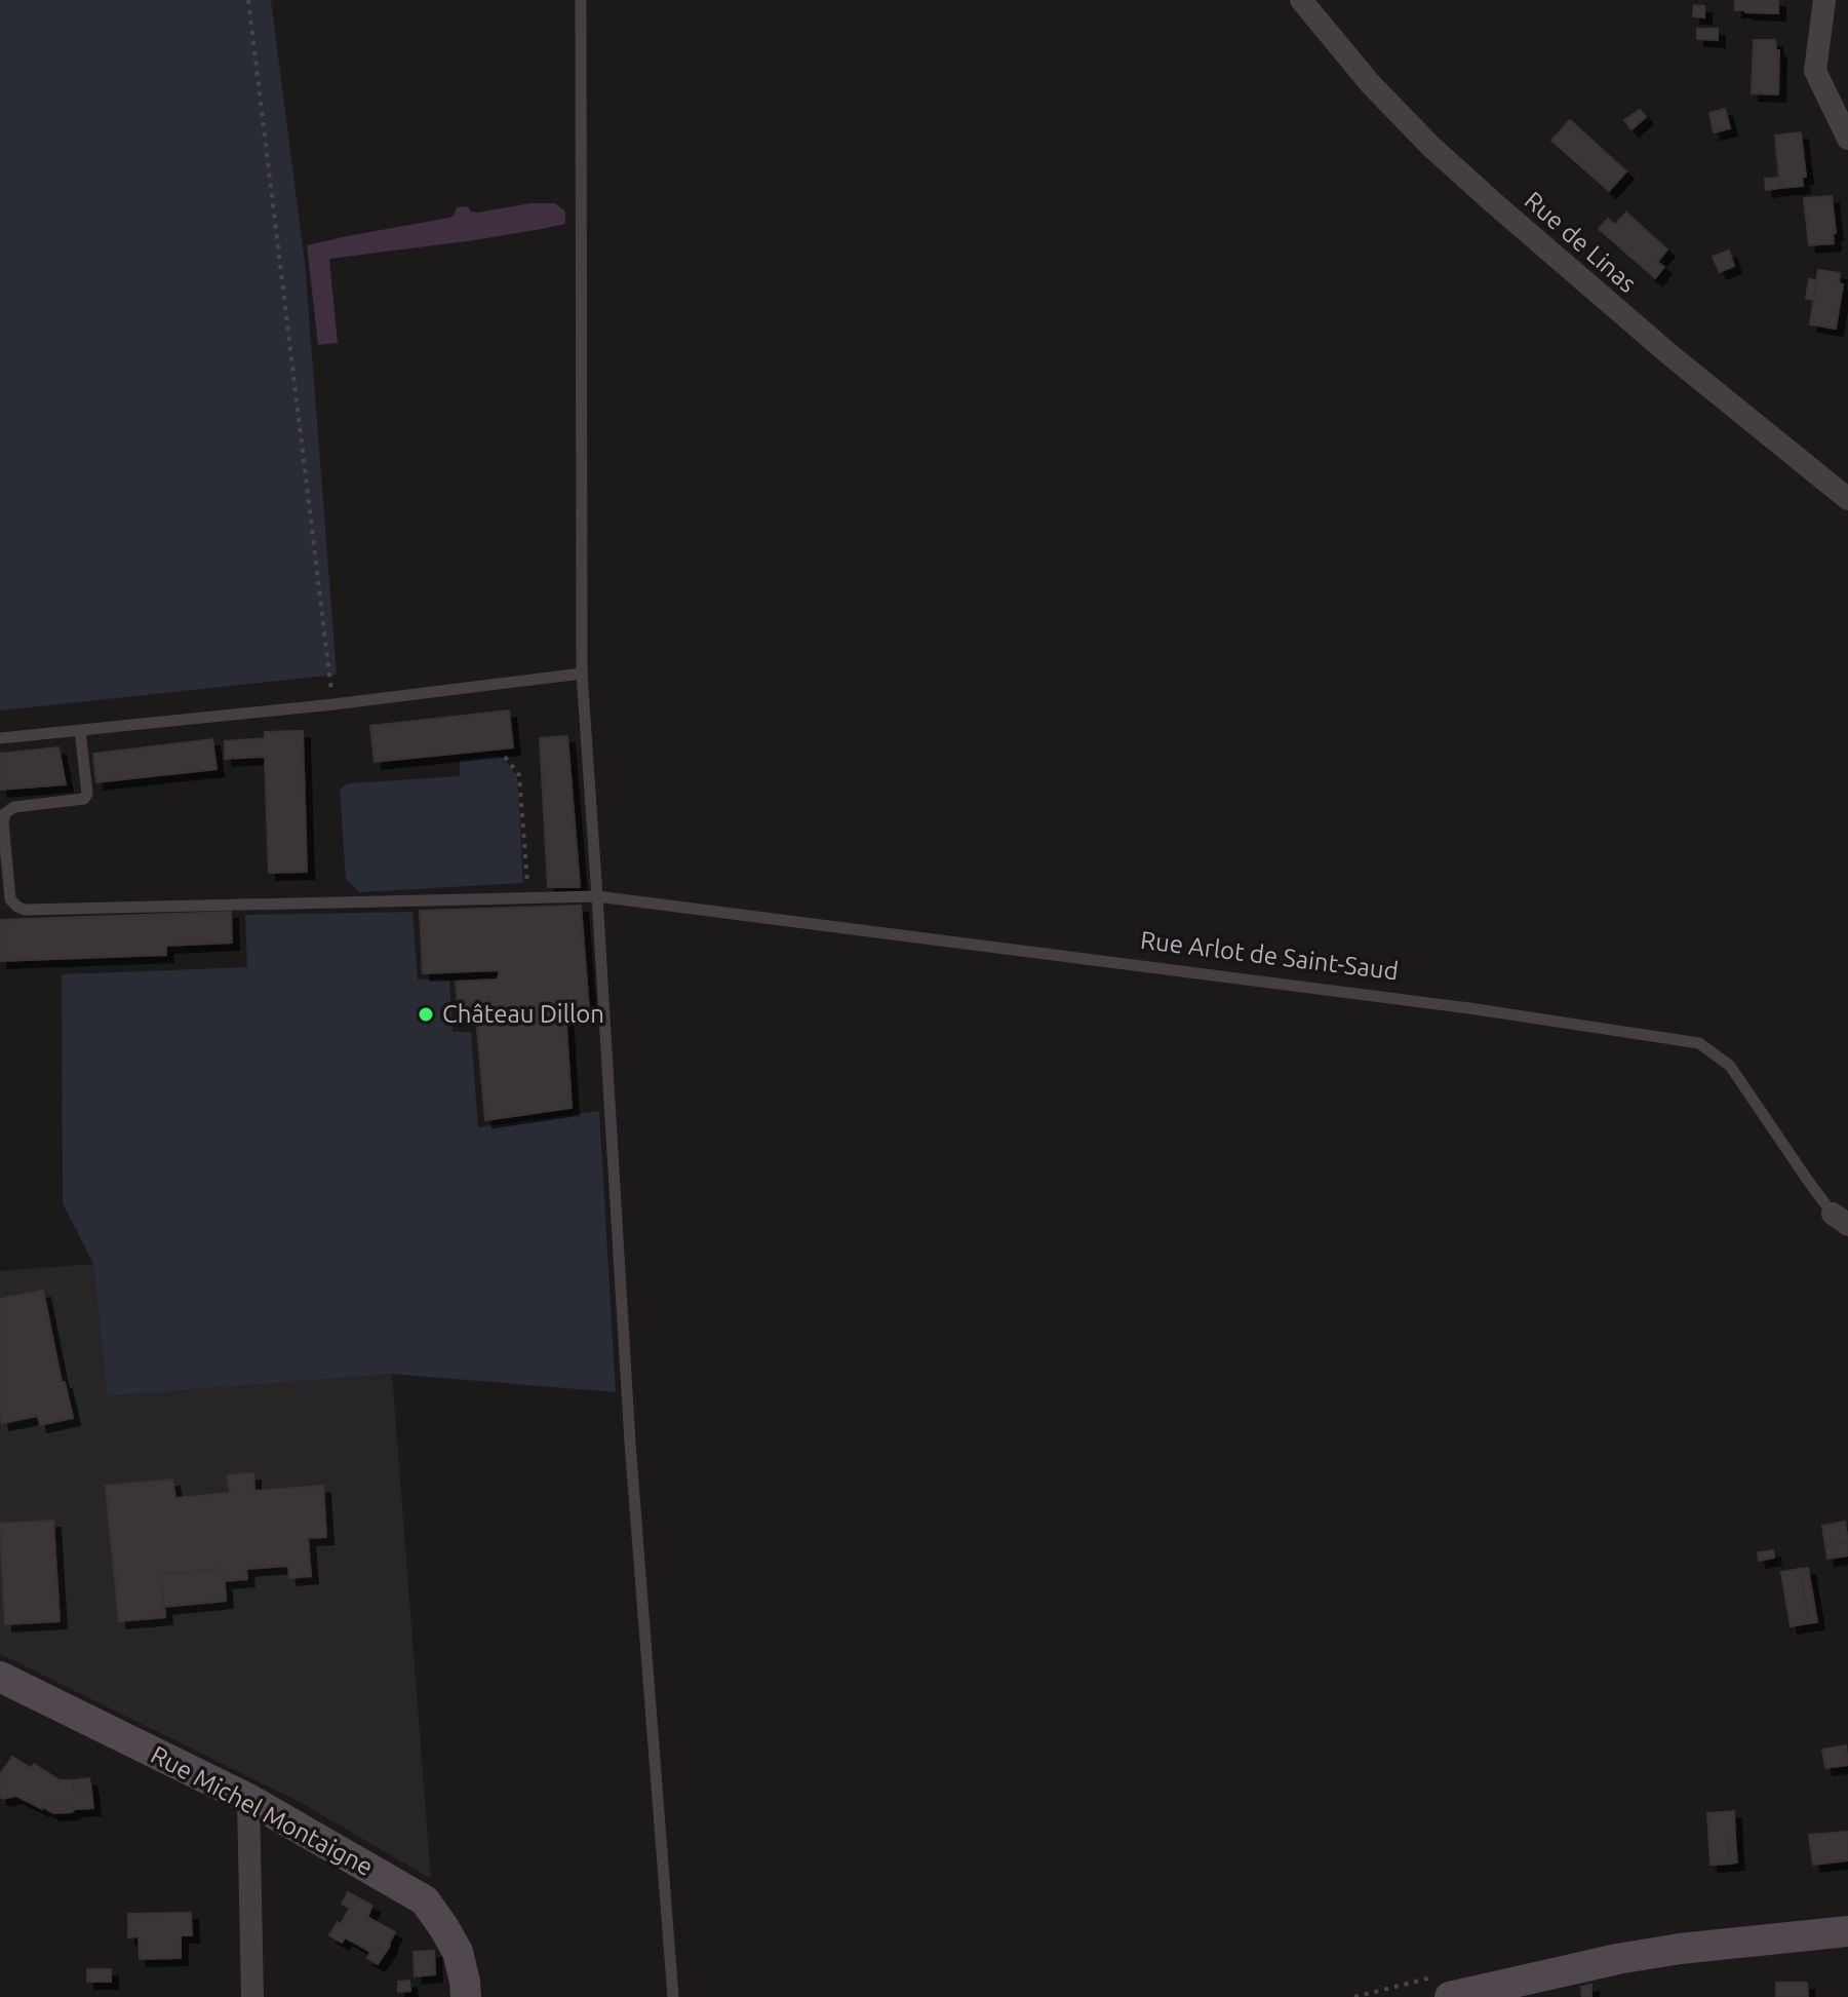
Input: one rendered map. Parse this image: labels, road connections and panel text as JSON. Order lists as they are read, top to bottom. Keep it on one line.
{"streets":{"street":["Rue de Linas","Rue Michel Montaigne"],"lane":["Rue Arlot de Saint-Saud"]},"places":["Château Dillon"]}
